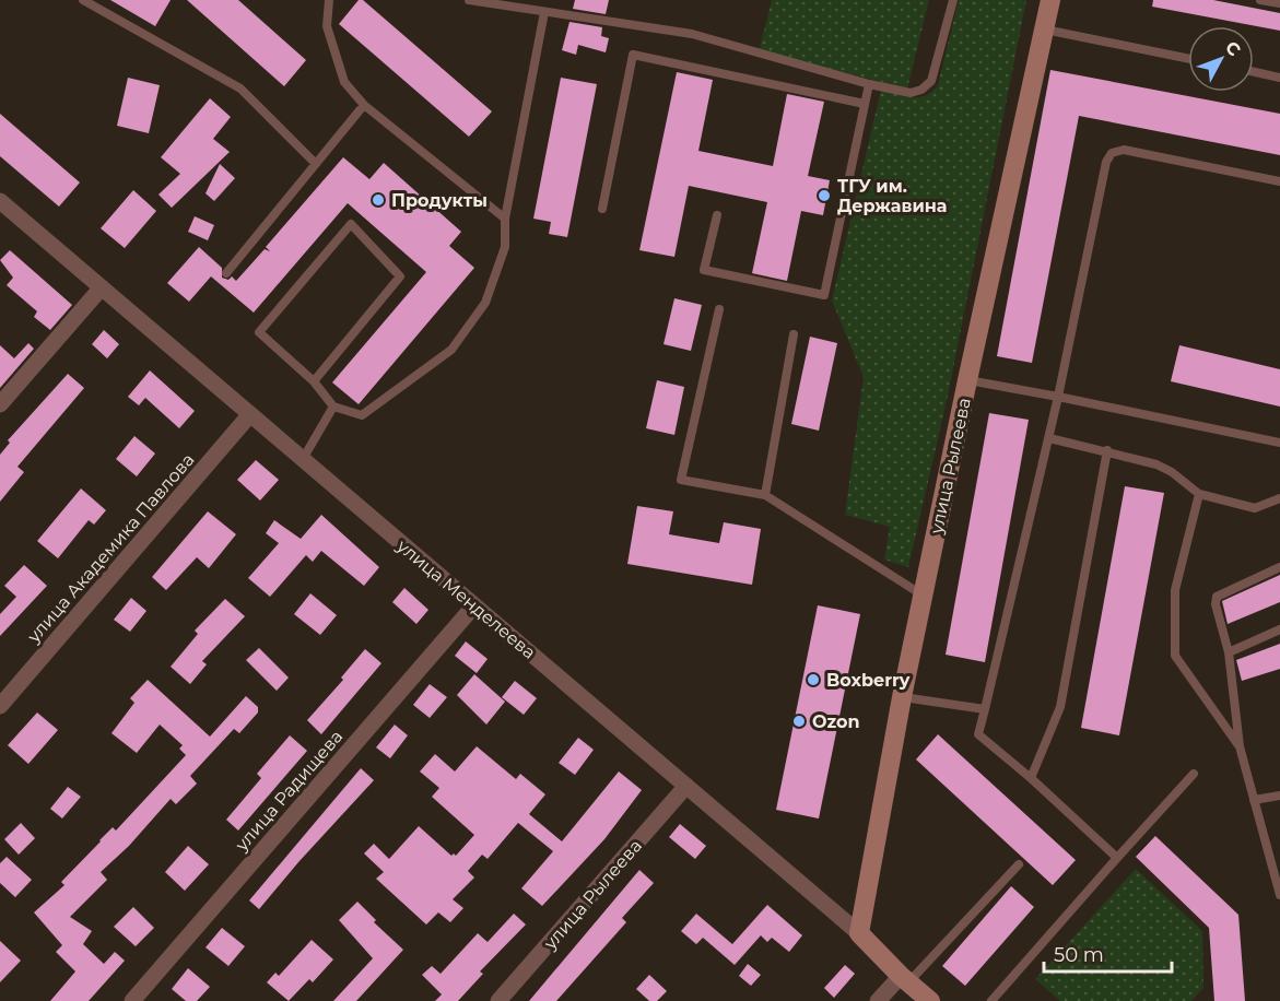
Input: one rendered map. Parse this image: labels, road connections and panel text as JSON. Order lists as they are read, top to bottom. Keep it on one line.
{"streets":{"street":["улица Рылеева","улица Академика Павлова","улица Менделеева","улица Радищева"]},"crossings":[["улица Рылеева","улица Менделеева"],["улица Академика Павлова","улица Менделеева"],["улица Менделеева","улица Радищева"]],"places":["ТГУ им. Державина","Продукты","Boxberry","Ozon"],"scale_bar":"50 m","north":"top right"}
